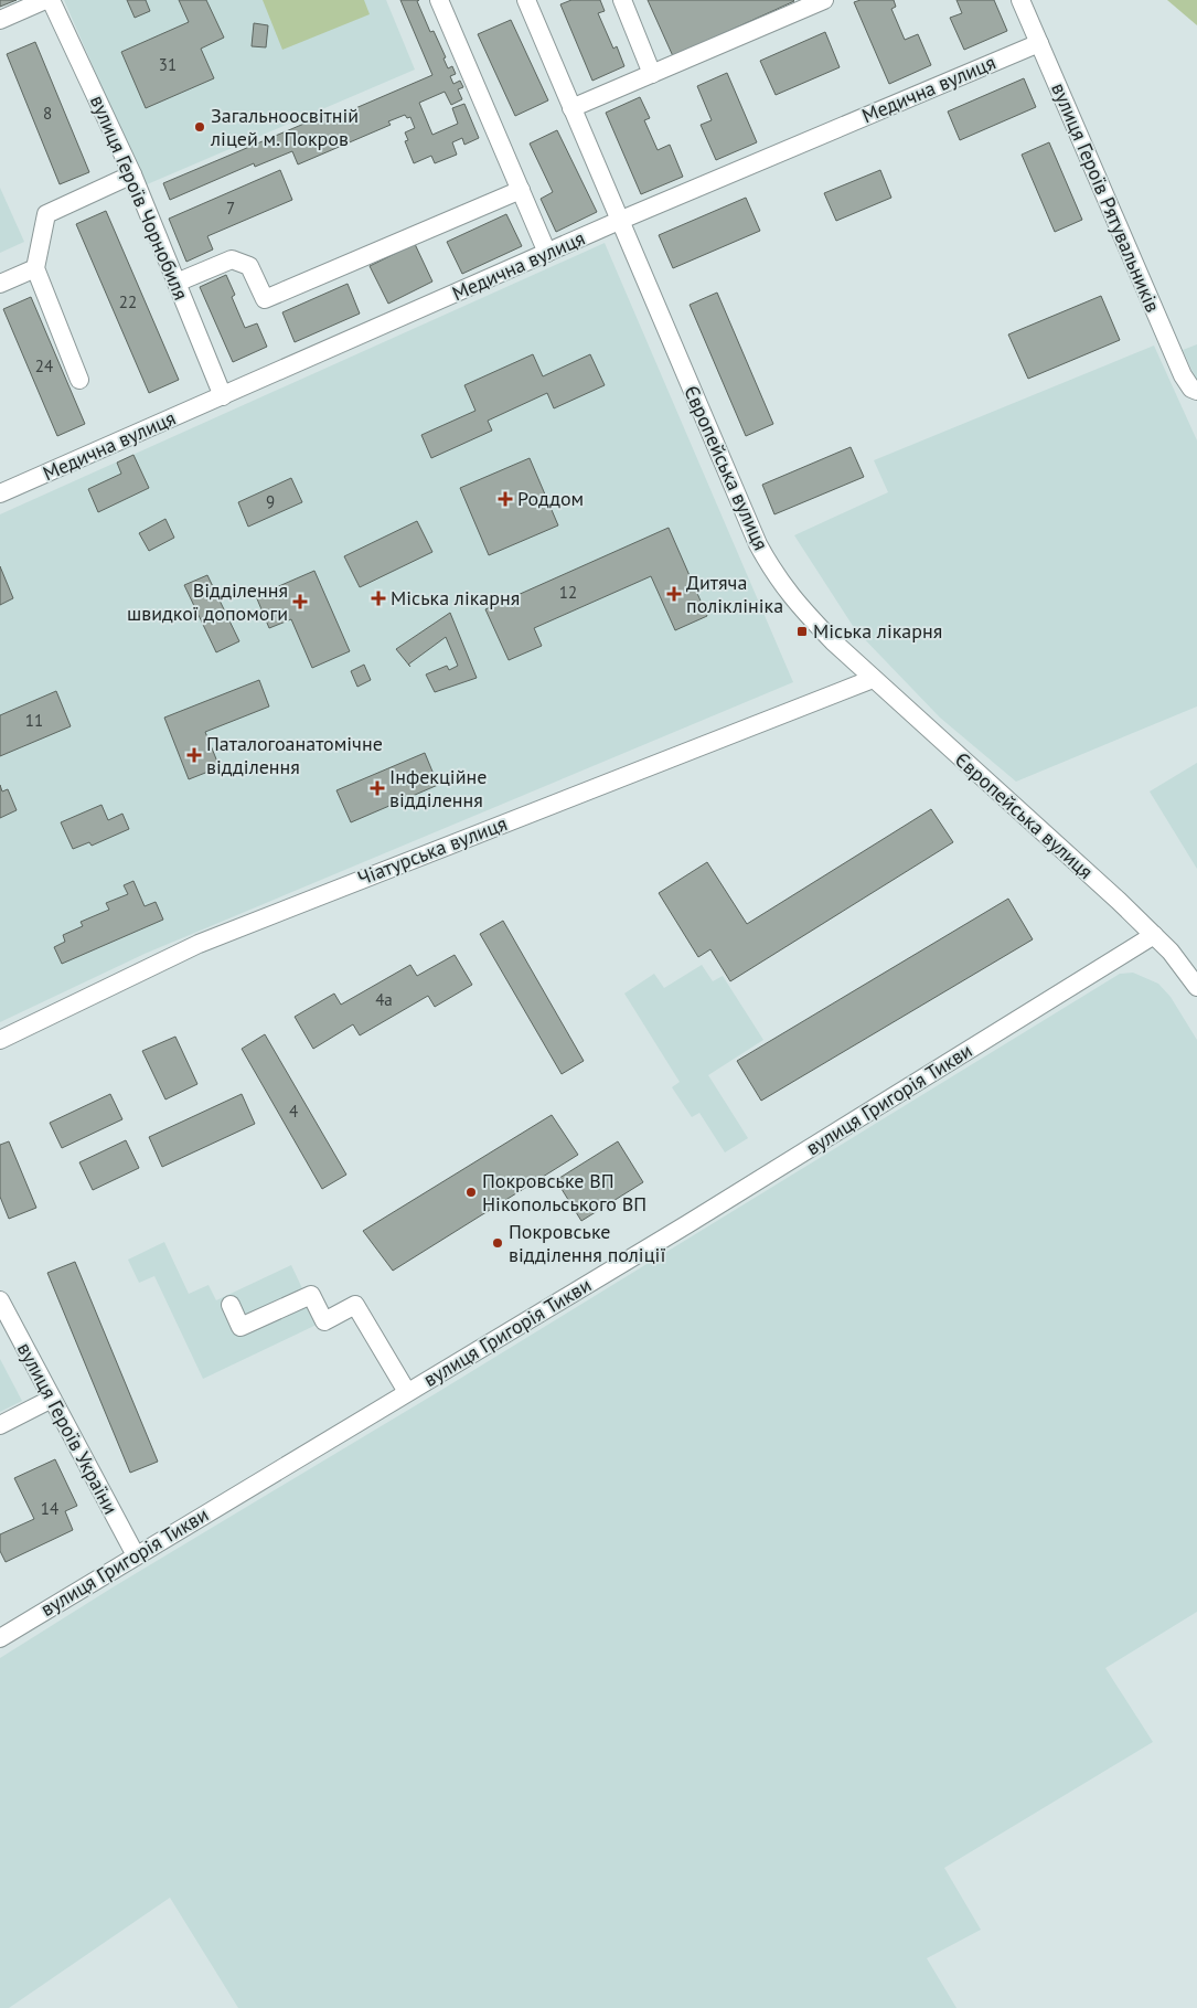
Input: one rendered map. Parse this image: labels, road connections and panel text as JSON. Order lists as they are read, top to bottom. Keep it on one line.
{"streets":{"street":["Медична вулиця","вулиця Героїв Чорнобиля","вулиця Героїв Рятувальників","Європейська вулиця","Чіатурська вулиця","вулиця Григорія Тикви","вулиця Героїв України"]},"crossings":[["Медична вулиця","вулиця Героїв Чорнобиля"],["Медична вулиця","вулиця Героїв Рятувальників"],["Медична вулиця","Європейська вулиця"],["Європейська вулиця","Чіатурська вулиця"],["Європейська вулиця","вулиця Григорія Тикви"],["вулиця Григорія Тикви","вулиця Героїв України"]],"places":{"other":["Загальноосвітній ліцей м. Покров","Покровське ВП Нікопольського ВП","Покровське відділення поліції"],"health":["Роддом","Дитяча поліклініка","Мiська лiкарня","Відділення швидкої допомоги","Паталогоанатомічне відділення","Інфекційне відділення"],"transit":["Міська лікарня"]},"house_numbers":["31","8","7","22","24","9","12","11","4а","4","14"]}
